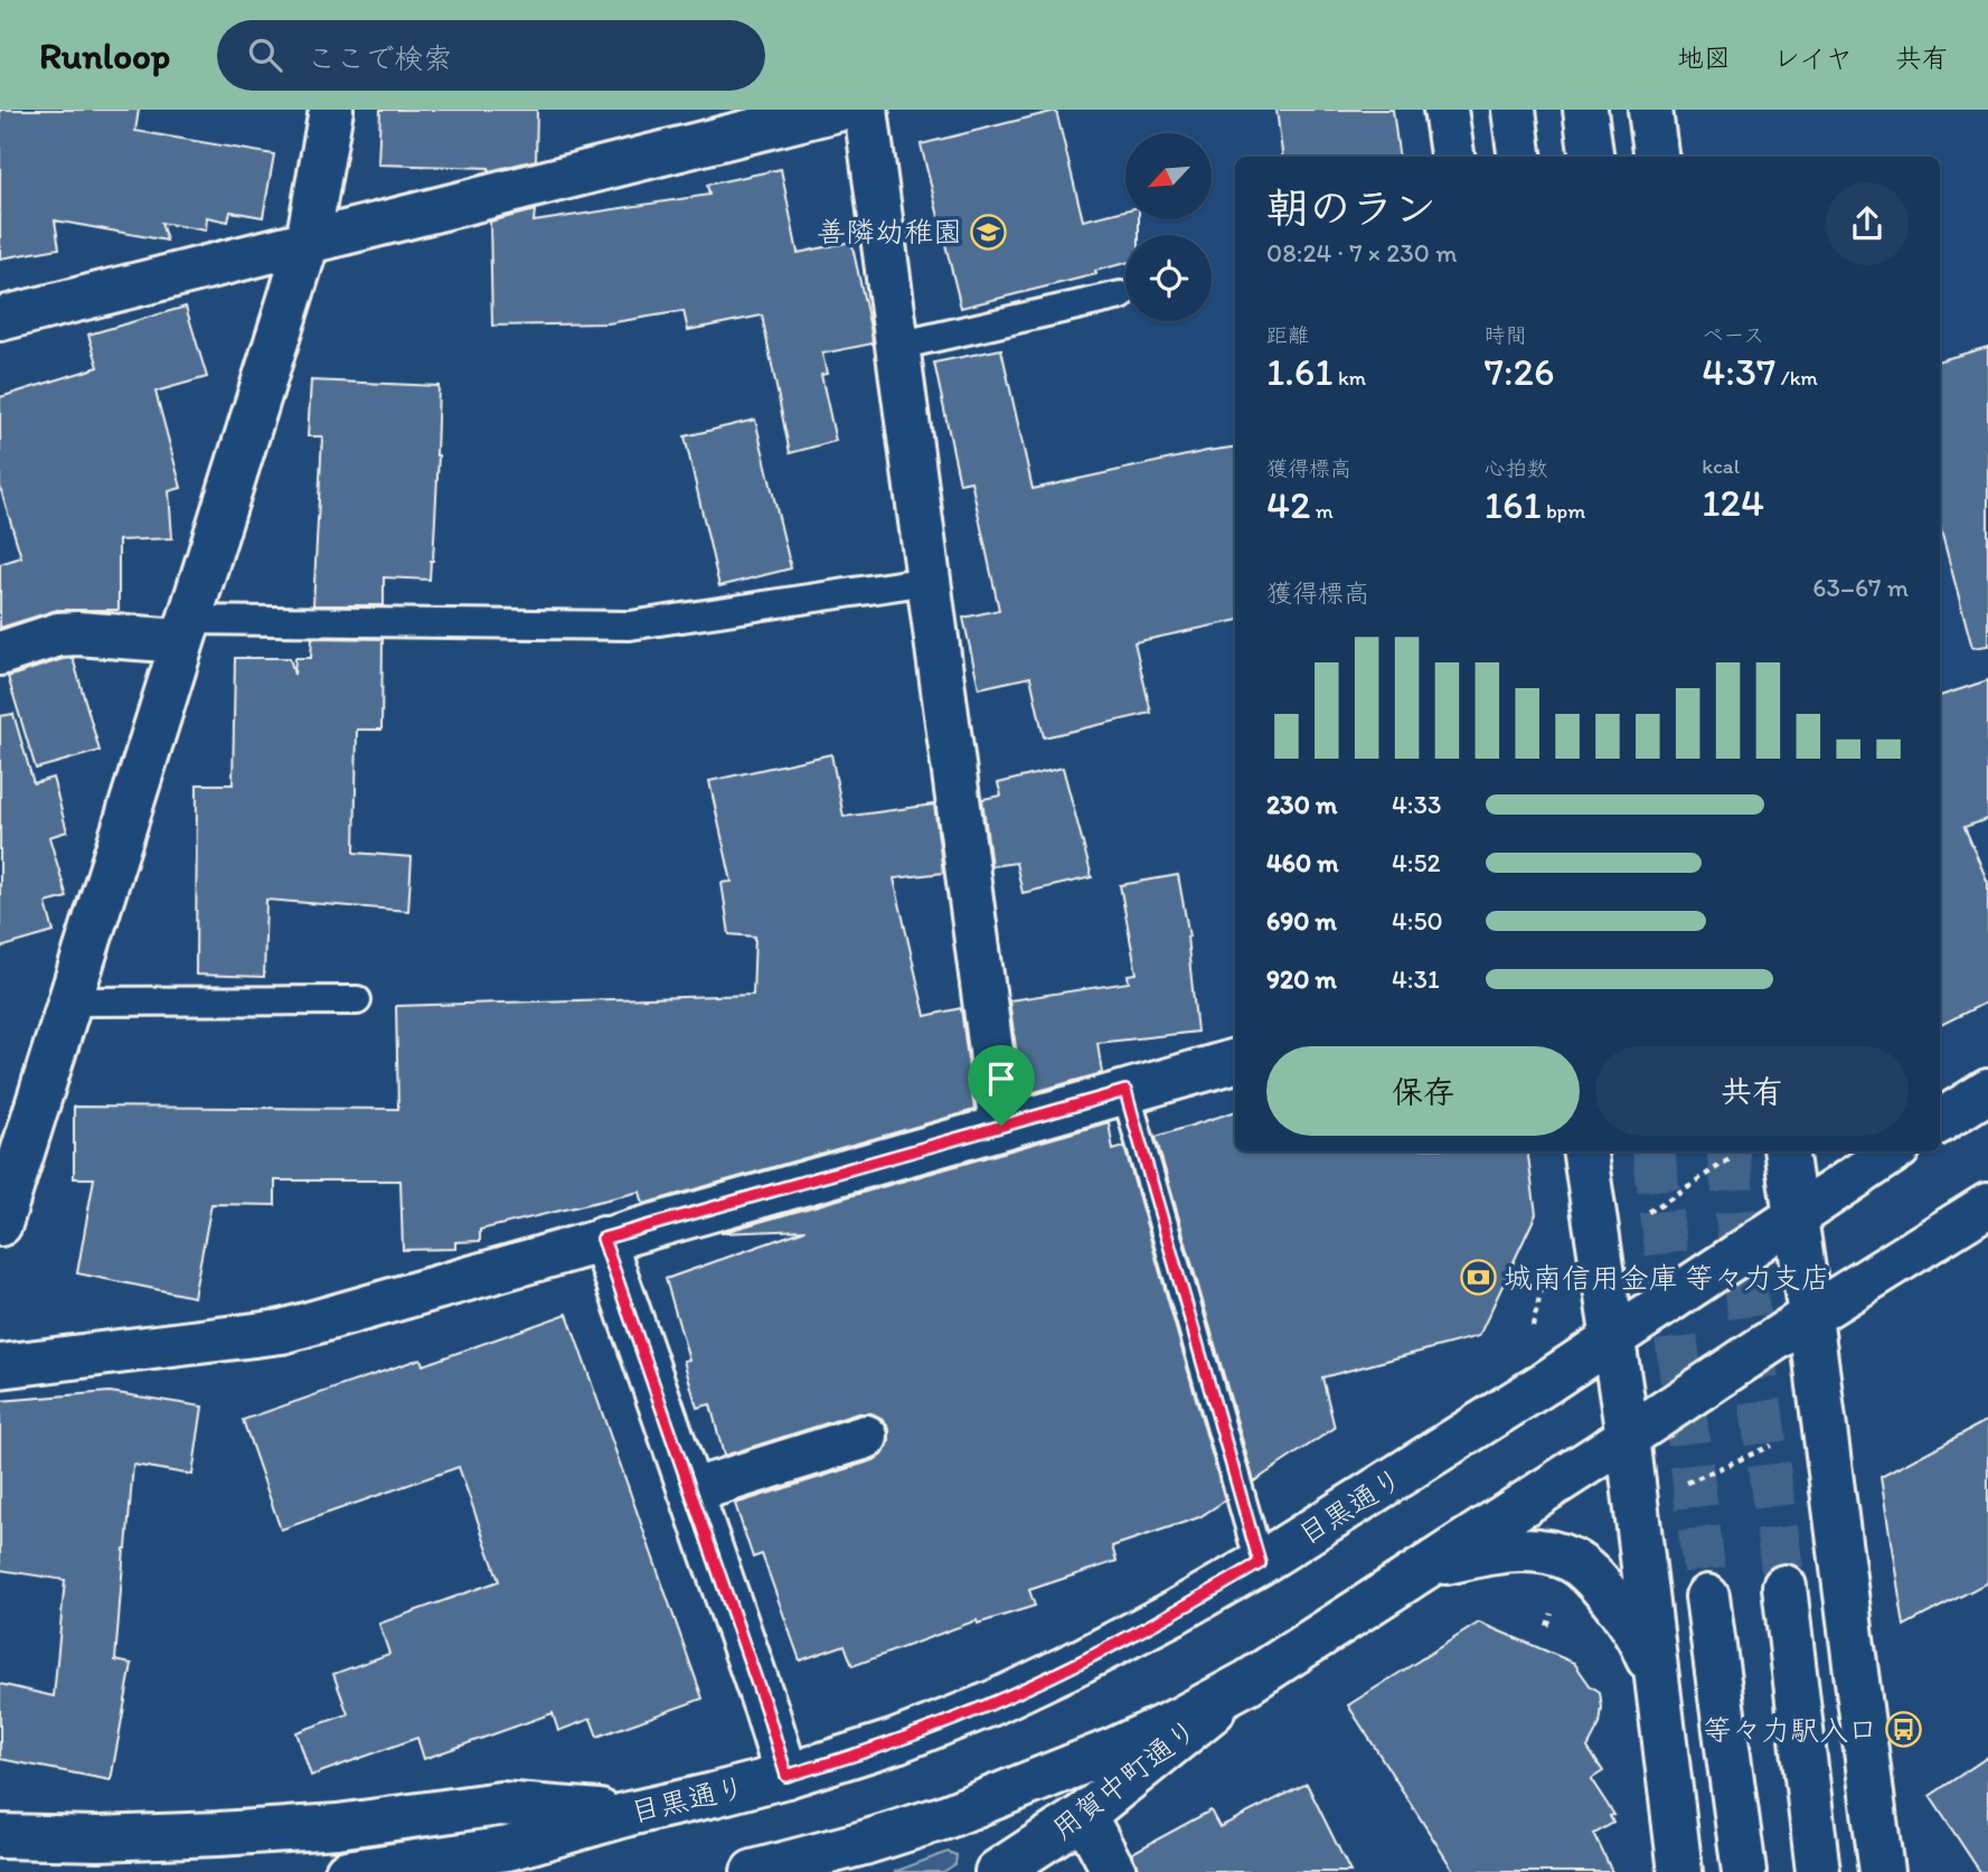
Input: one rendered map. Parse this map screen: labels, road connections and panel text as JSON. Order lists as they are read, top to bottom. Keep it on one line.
{"streets":{"main road":["目黒通り","用賀中町通り"]},"places":{"school or university":["善隣幼稚園"],"bank":["城南信用金庫 等々力支店"],"bus stop":["等々力駅入口"]},"north":"bottom left","page":{"header":"Runloop","search":"ここで検索","nav":["地図","レイヤ","共有"],"heading":["朝のラン","08:24 · 7 × 230 m"],"stats":[["距離","1.61 km"],["時間","7:26"],["ペース","4:37 /km"],["獲得標高","42 m"],["心拍数","161 bpm"],["kcal","124"]],"chart":["獲得標高","63–67 m"],"list":[{"name":"230 m","note":"4:33"},{"name":"460 m","note":"4:52"},{"name":"690 m","note":"4:50"},{"name":"920 m","note":"4:31"}],"buttons":["保存","共有"]}}
